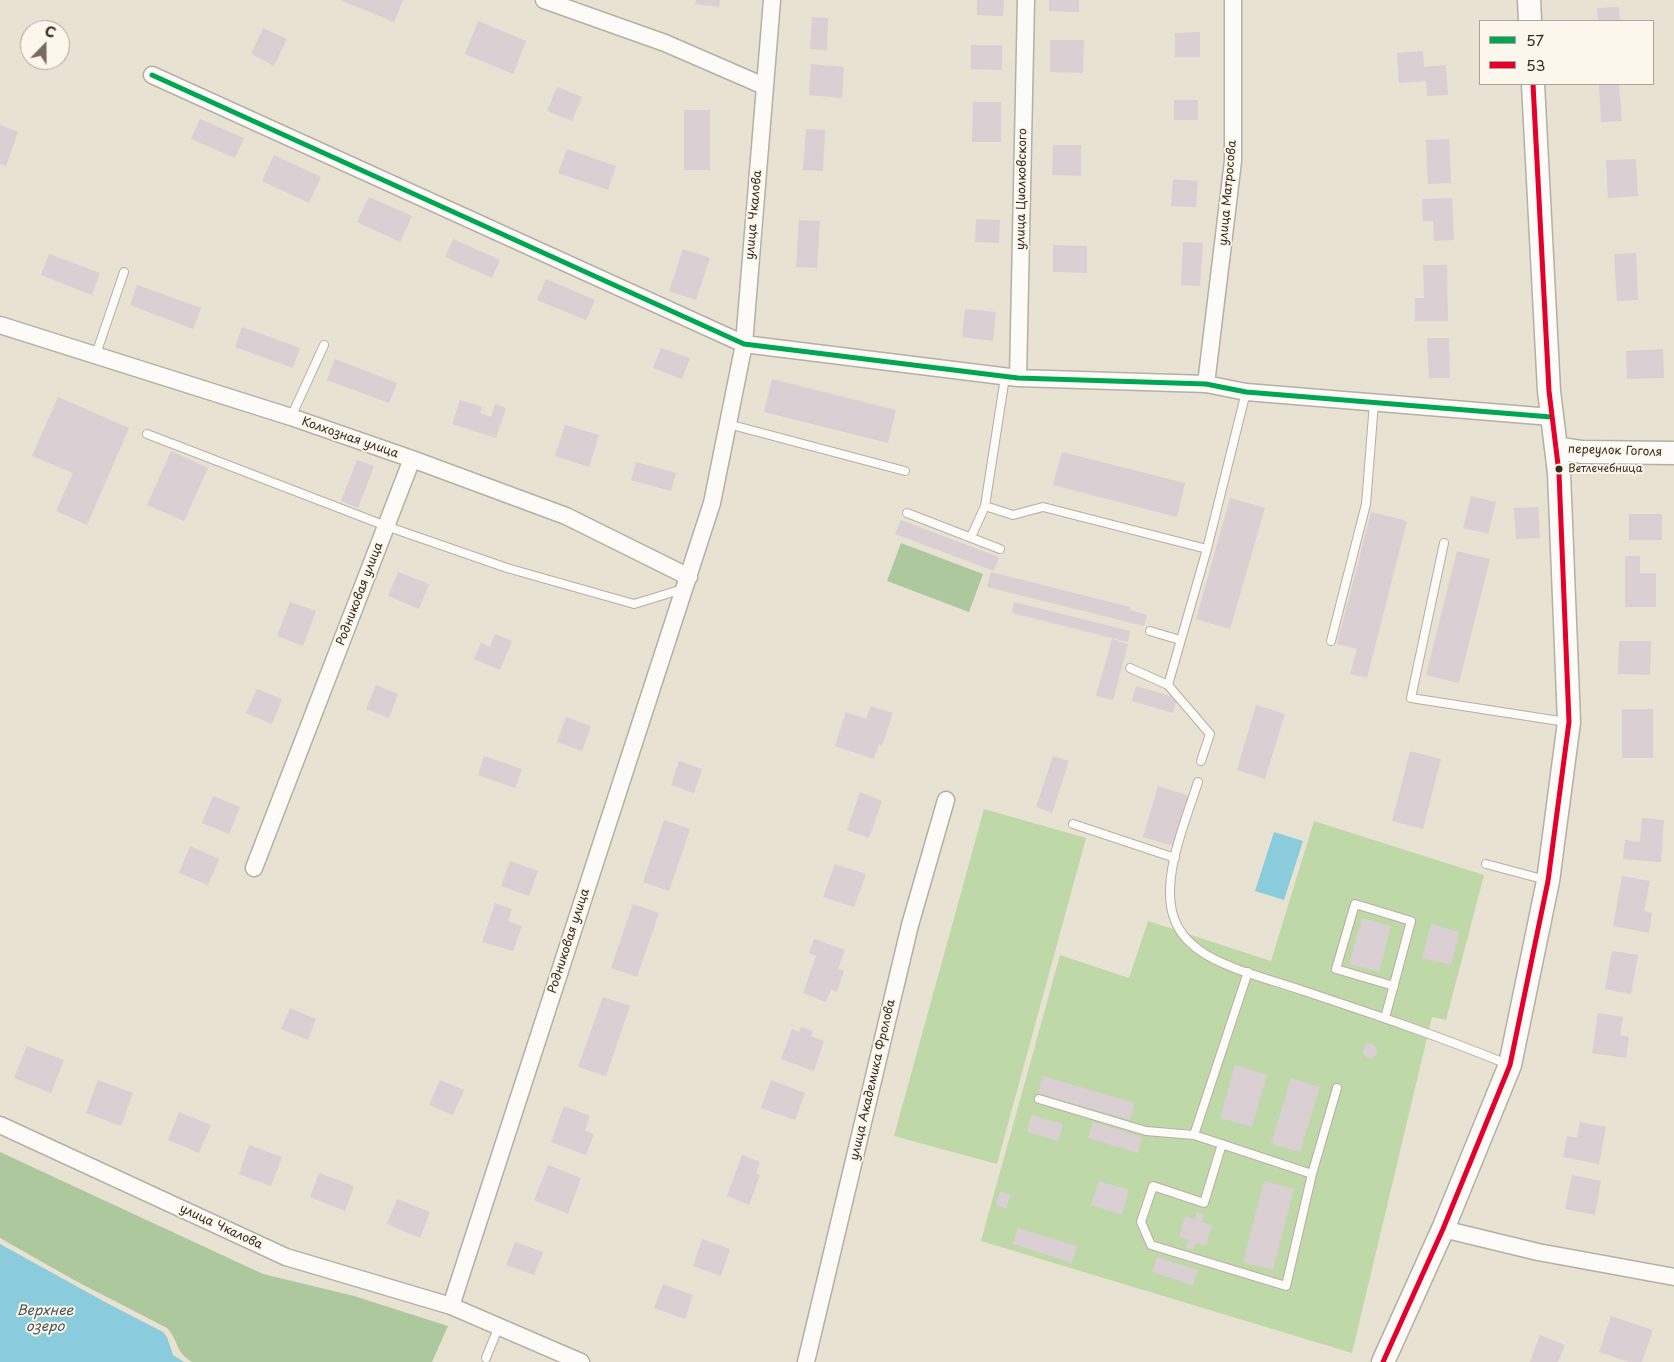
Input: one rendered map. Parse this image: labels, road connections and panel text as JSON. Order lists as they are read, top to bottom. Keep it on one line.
{"streets":{"main road":["переулок Гоголя"],"street":["улица Циолковского","улица Матросова","улица Чкалова","Колхозная улица","Родниковая улица","улица Академика Фролова"]},"crossings":[["улица Чкалова","Родниковая улица"],["Колхозная улица","Родниковая улица"]],"water":["Верхнее озеро"],"places":["Ветлечебница"],"lines":["transit line 57","transit line 53"],"legend":["57","53"],"north":"top"}
